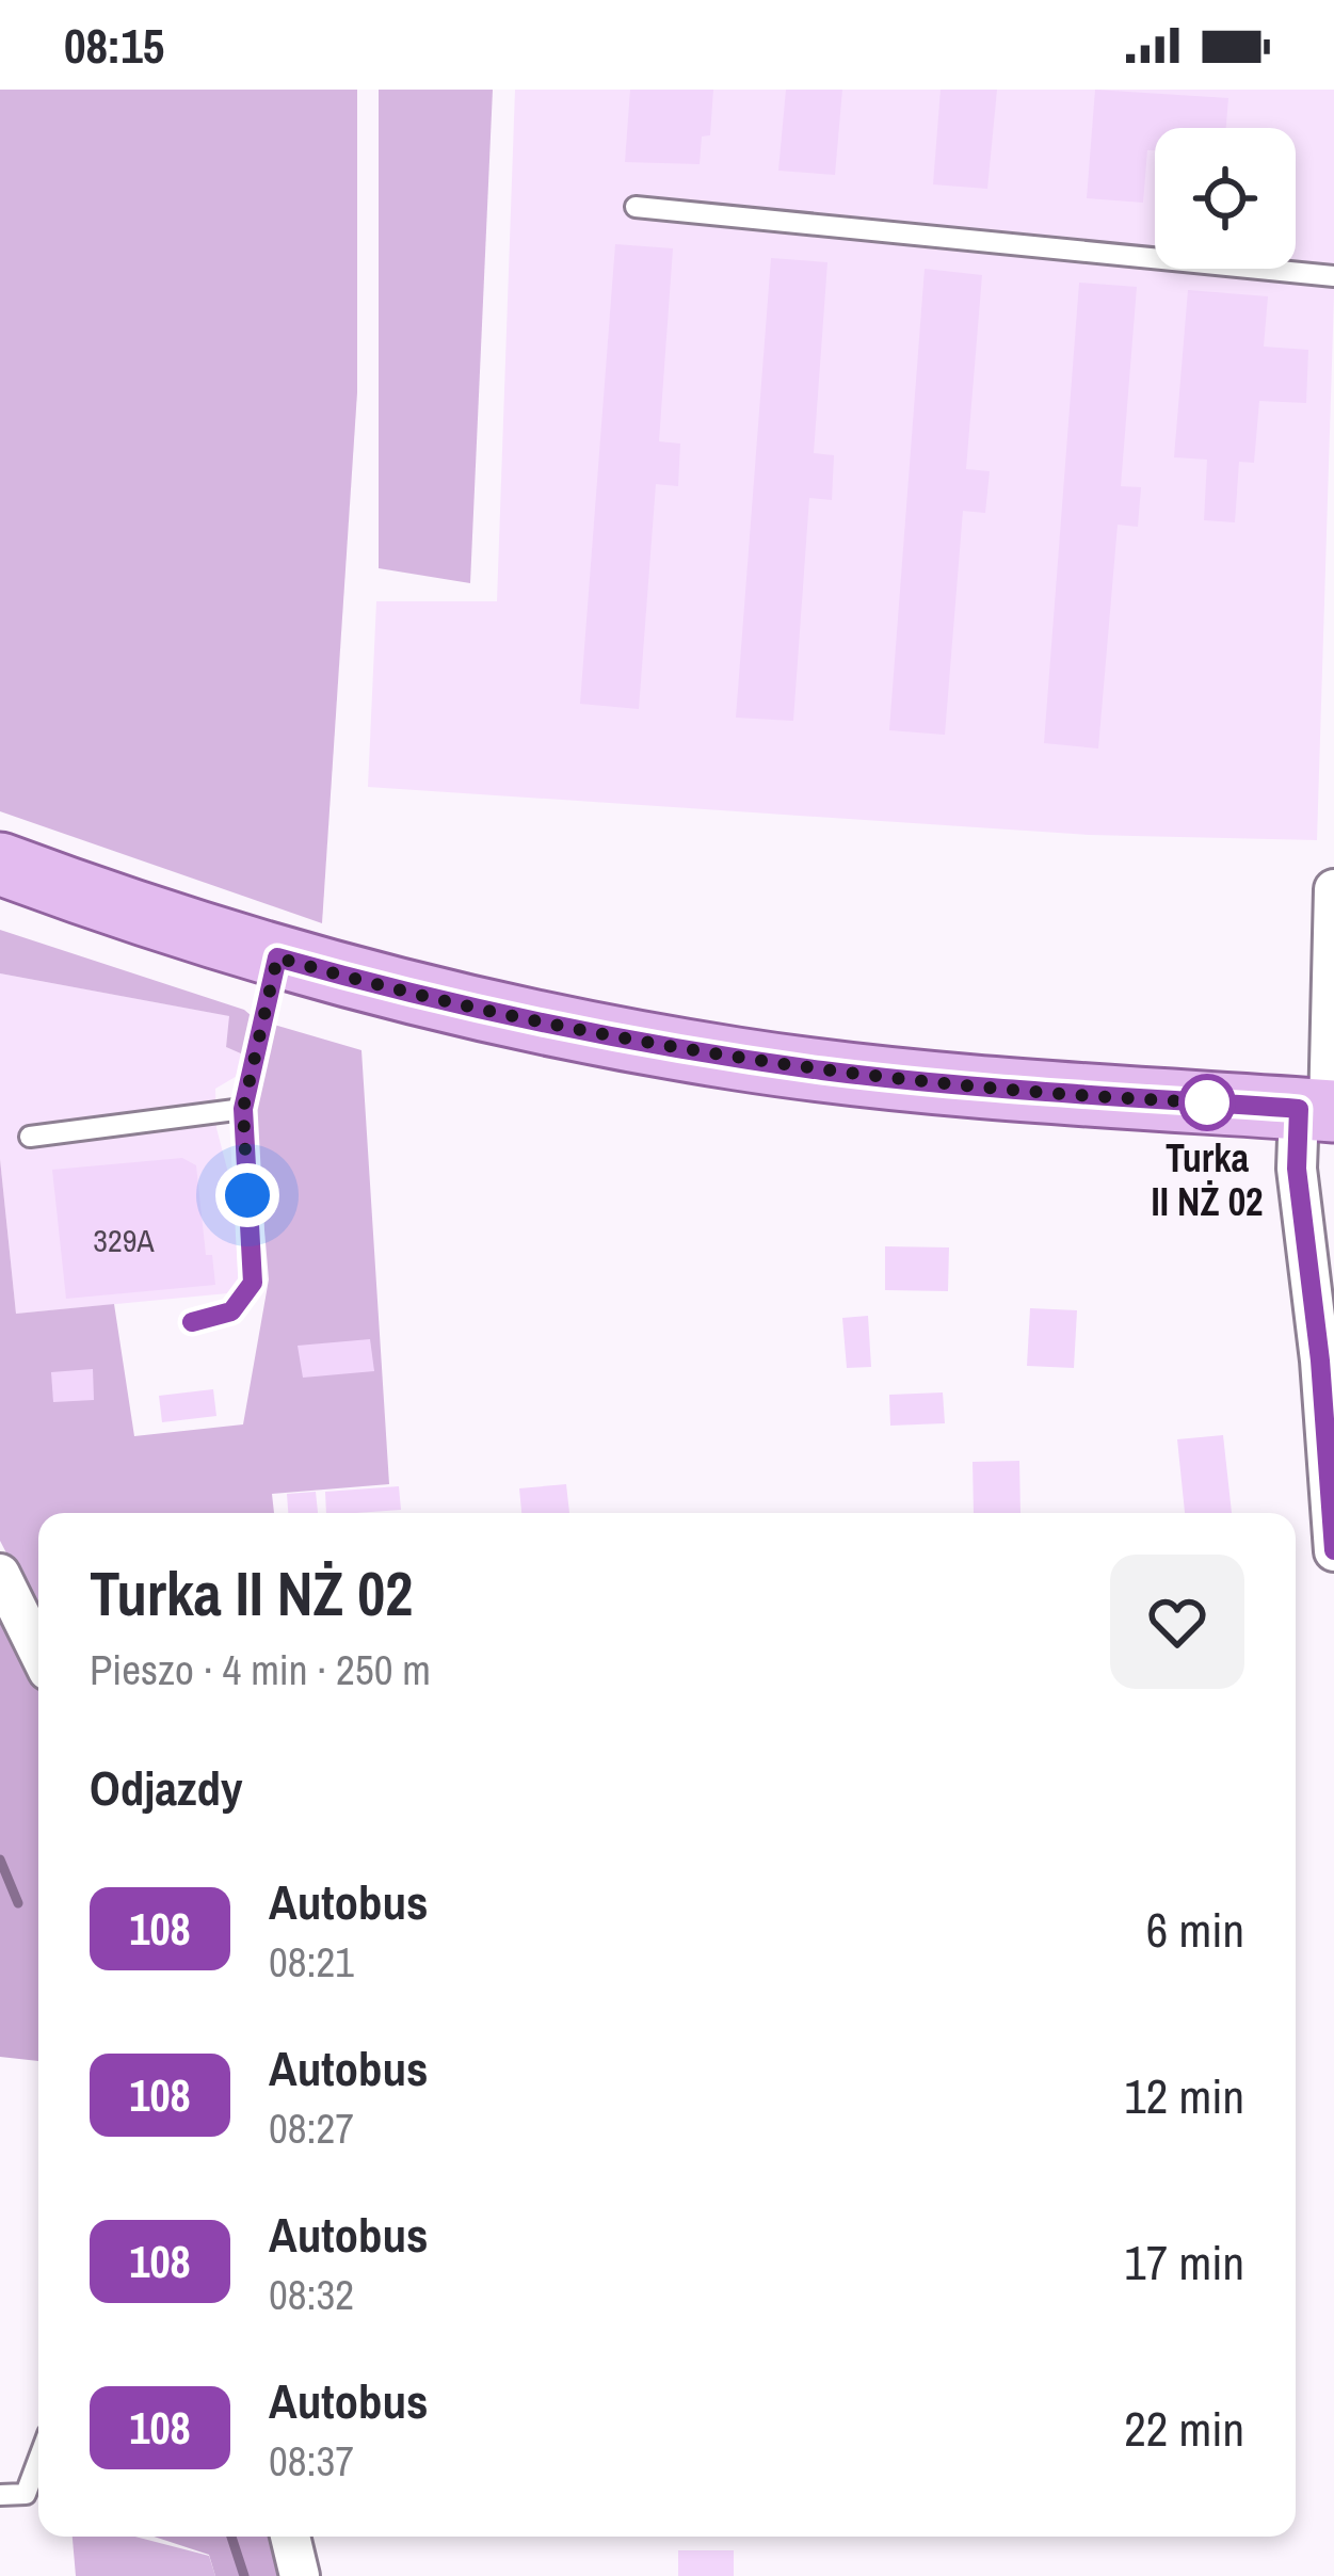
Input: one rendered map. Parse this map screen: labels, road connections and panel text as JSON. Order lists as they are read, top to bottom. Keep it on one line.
{"places":["Turka II NŻ 02"],"lines":["bus line 108"],"house_numbers":["329A"],"page":{"status":"08:15","heading":[["Turka II NŻ 02","Pieszo · 4 min · 250 m"],"Odjazdy"],"list":[{"mark":"108","name":"Autobus","note":"08:21","value":"6 min"},{"mark":"108","name":"Autobus","note":"08:27","value":"12 min"},{"mark":"108","name":"Autobus","note":"08:32","value":"17 min"},{"mark":"108","name":"Autobus","note":"08:37","value":"22 min"}]}}
